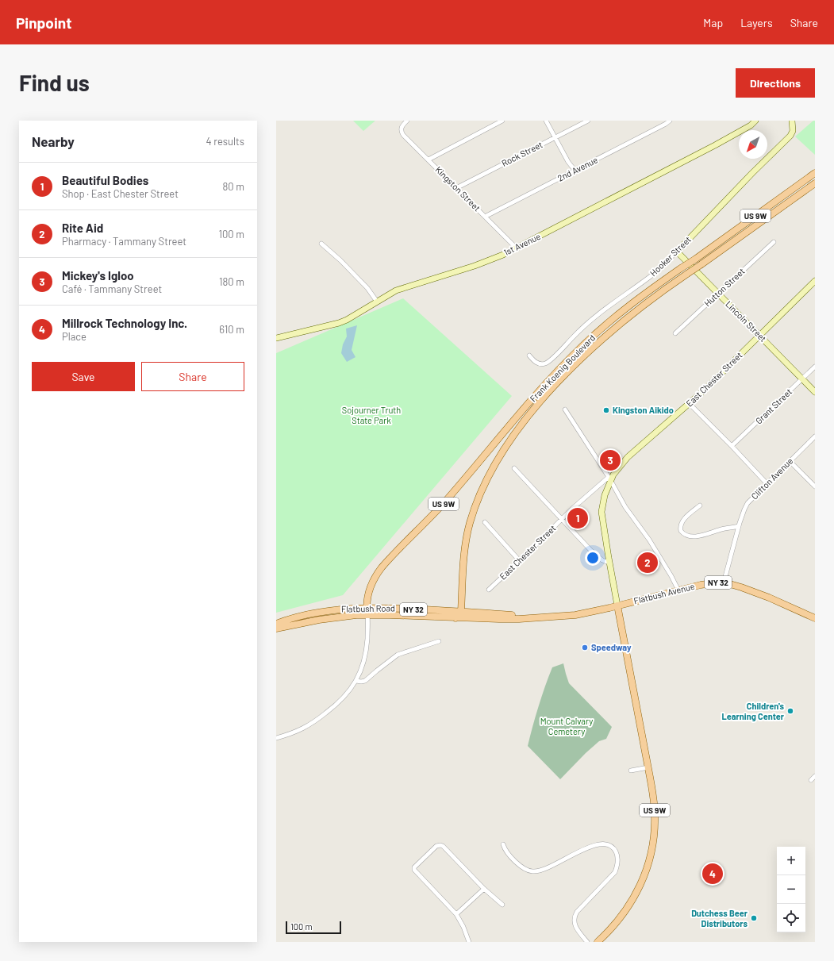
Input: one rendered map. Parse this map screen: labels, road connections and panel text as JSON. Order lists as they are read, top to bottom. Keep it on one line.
{"streets":{"main road":["US 9W","Frank Koenig Boulevard","NY 32","Flatbush Avenue","Flatbush Road"],"street":["Rock Street","2nd Avenue","Kingston Street","1st Avenue","Hooker Street","Hutton Street","Lincoln Street","East Chester Street","Grant Street","Clifton Avenue"]},"crossings":[["Rock Street","Kingston Street"],["2nd Avenue","Kingston Street"],["Kingston Street","1st Avenue"],["US 9W","East Chester Street"],["US 9W","Flatbush Avenue"],["Hooker Street","Lincoln Street"],["Hutton Street","Lincoln Street"],["Lincoln Street","East Chester Street"],["Lincoln Street","Grant Street"],["Frank Koenig Boulevard","Flatbush Road"],["East Chester Street","Flatbush Avenue"],["Clifton Avenue","Flatbush Avenue"],["Flatbush Avenue","Flatbush Road"]],"parks":["Sojourner Truth State Park","Mount Calvary Cemetery"],"places":["Kingston Aikido","Speedway","Children's Learning Center","Dutchess Beer Distributors"],"scale_bar":"100 m","north":"bottom left","page":{"header":"Pinpoint","nav":["Map","Layers","Share"],"buttons":["Directions",["Save","Share"]],"title":"Find us","heading":["Nearby","4 results"],"list":[{"mark":"1","name":"Beautiful Bodies","note":"Shop · East Chester Street","value":"80 m"},{"mark":"2","name":"Rite Aid","note":"Pharmacy · Tammany Street","value":"100 m"},{"mark":"3","name":"Mickey's Igloo","note":"Café · Tammany Street","value":"180 m"},{"mark":"4","name":"Millrock Technology Inc.","note":"Place","value":"610 m"}],"pins":["3","1","2","4"],"map_buttons":["+","−"],"scale":"100 m"}}
